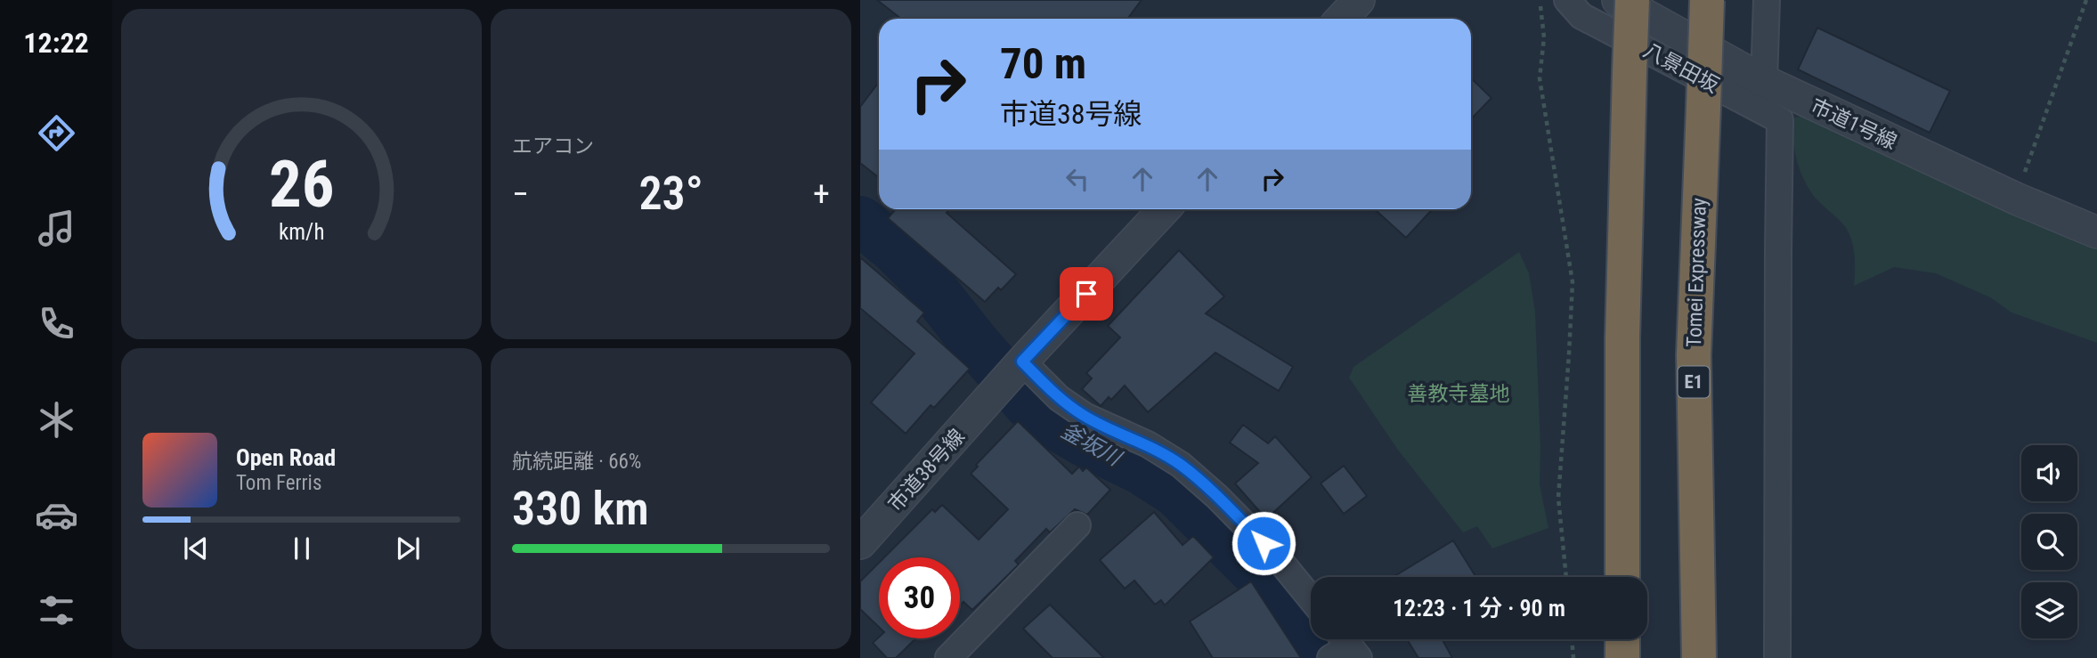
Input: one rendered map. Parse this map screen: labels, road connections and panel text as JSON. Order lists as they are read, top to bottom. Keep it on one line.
{"streets":{"highway":["Tomei Expressway","E1"],"street":["八景田坂","市道1号線","市道38号線"]},"water":["釜坂川"],"parks":["善教寺墓地"],"page":{"tabs":"12:22","tile":["エアコン",["航続距離 · 66%","330 km"]],"turn":["70 m","市道38号線"],"heat":["−","23°","+"],"song":["Open Road","Tom Ferris"],"limit":"30","trip":"12:23 · 1 分 · 90 m","gauge":["26","km/h"]}}
